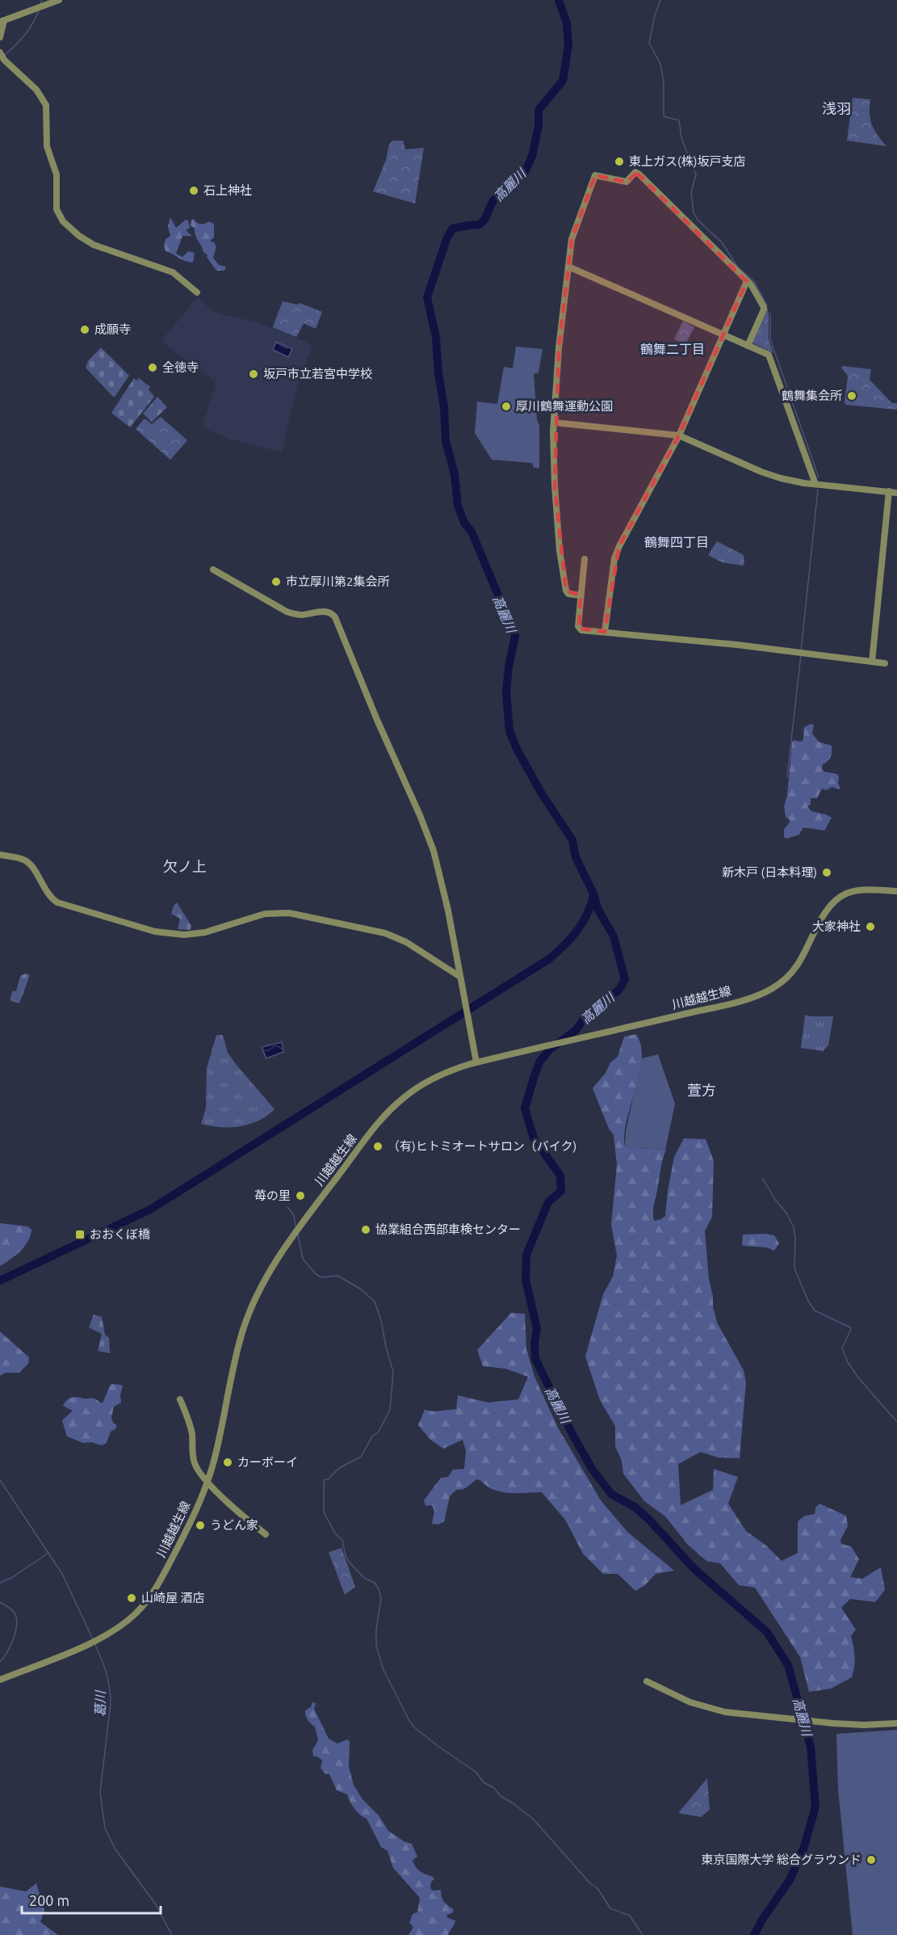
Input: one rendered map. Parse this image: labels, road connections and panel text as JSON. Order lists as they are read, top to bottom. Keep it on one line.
{"streets":{"street":["川越越生線"]},"districts":["浅羽","鶴舞二丁目","鶴舞四丁目","欠ノ上","萱方"],"water":["高麗川","葛川"],"places":{"other":["東上ガス(株)坂戸支店","石上神社","成願寺","全徳寺","坂戸市立若宮中学校","鶴舞集会所","厚川鶴舞運動公園","市立厚川第2集会所","新木戸 (日本料理)","大家神社","（有)ヒトミオートサロン（バイク)","苺の里","協業組合西部車検センター","カーボーイ","うどん家","山崎屋 酒店","東京国際大学 総合グラウンド"],"transit":["おおくぼ橋"]},"scale_bar":"200 m"}
